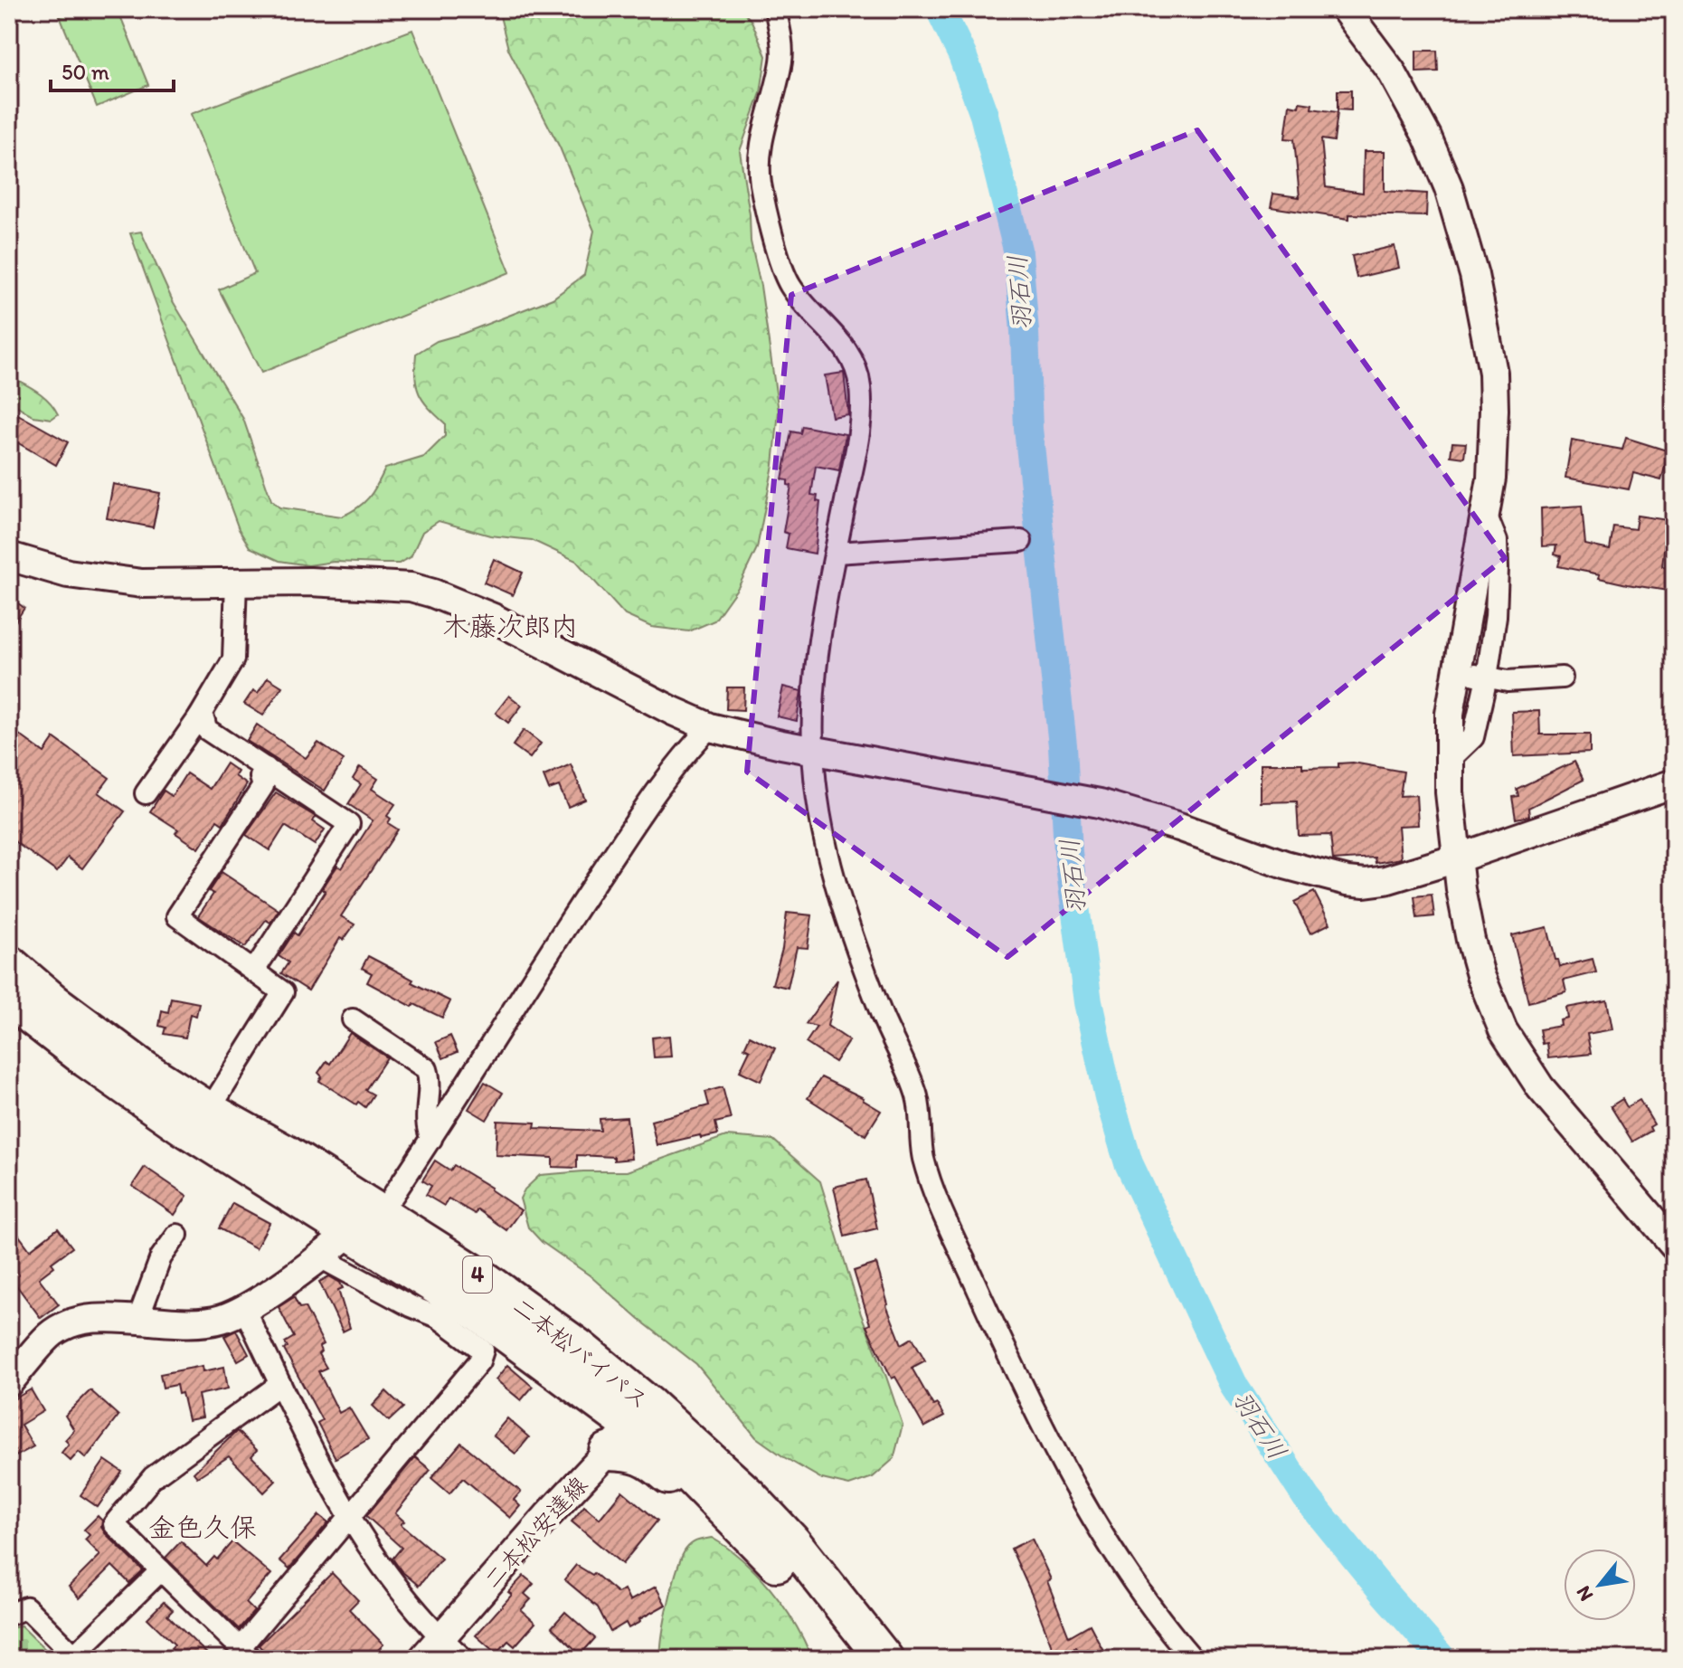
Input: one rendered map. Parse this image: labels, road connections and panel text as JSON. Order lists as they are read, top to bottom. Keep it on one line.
{"streets":{"highway":["4","二本松バイパス"],"street":["二本松安達線"]},"crossings":[["二本松バイパス","二本松安達線"]],"districts":["木藤次郎内","金色久保"],"water":["羽石川"],"scale_bar":"50 m","north":"bottom left"}
